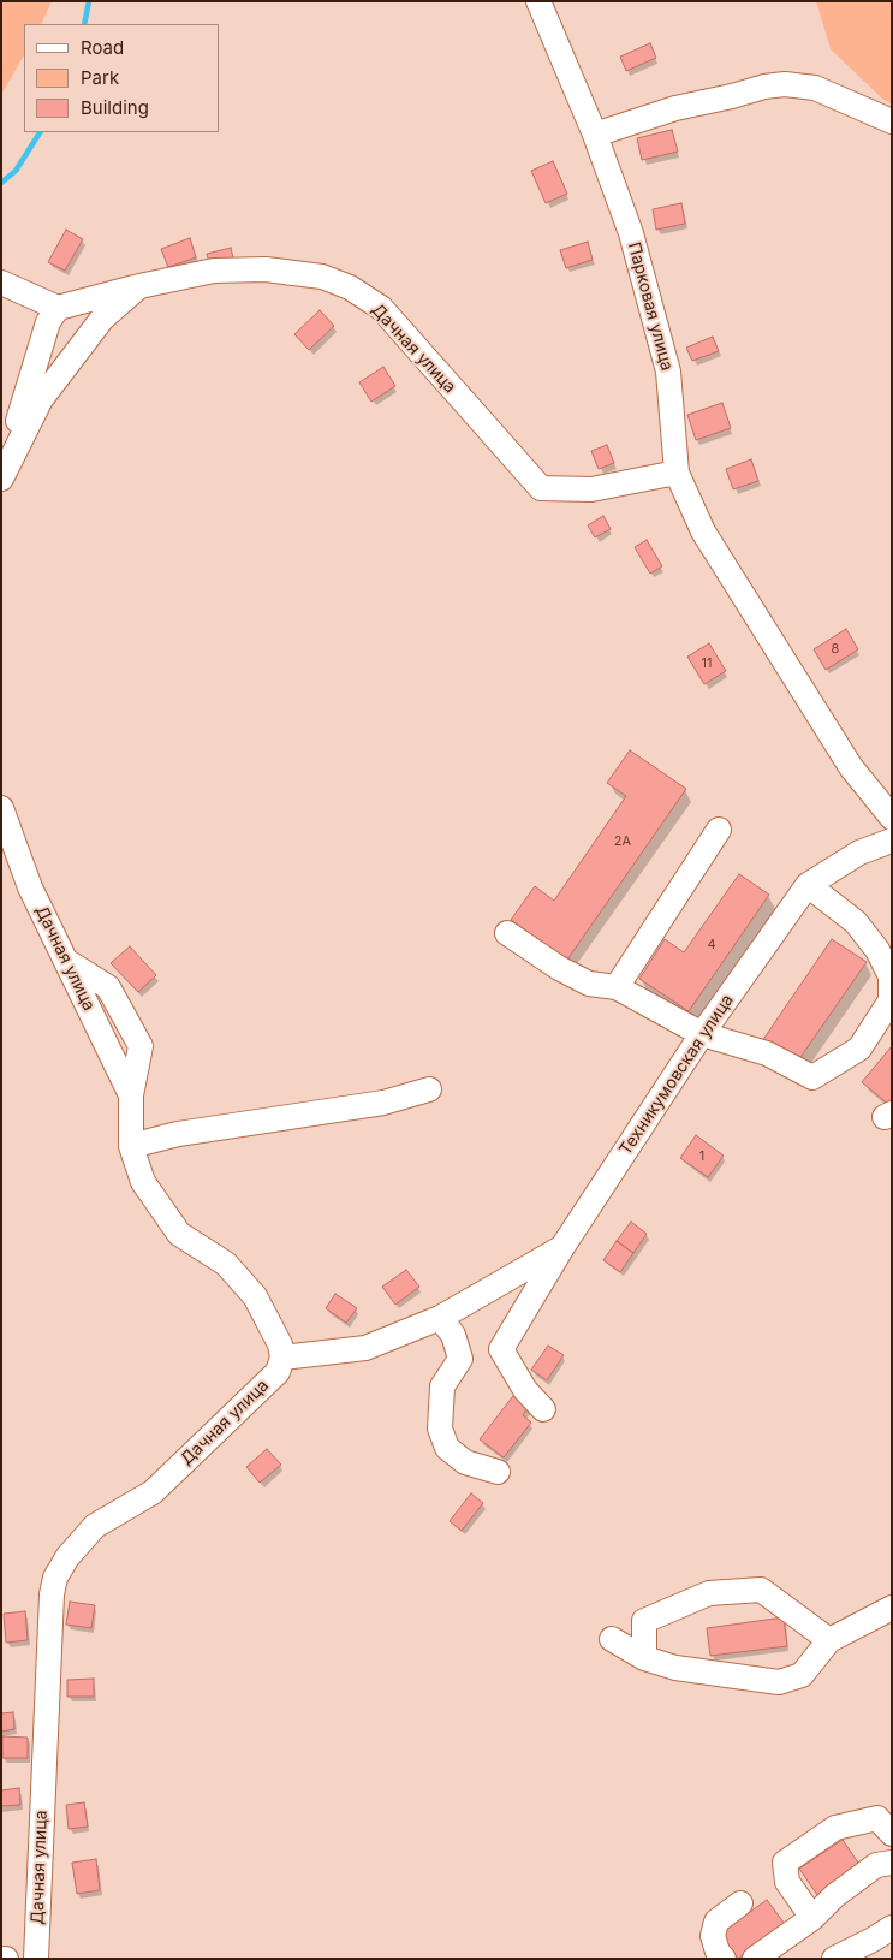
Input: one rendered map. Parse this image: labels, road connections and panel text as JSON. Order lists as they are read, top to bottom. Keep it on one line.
{"streets":{"street":["Парковая улица","Дачная улица","Техникумовская улица"]},"crossings":[["Парковая улица","Дачная улица"]],"house_numbers":["8","11","2А","4","1"],"legend":["Road","Park","Building"]}
